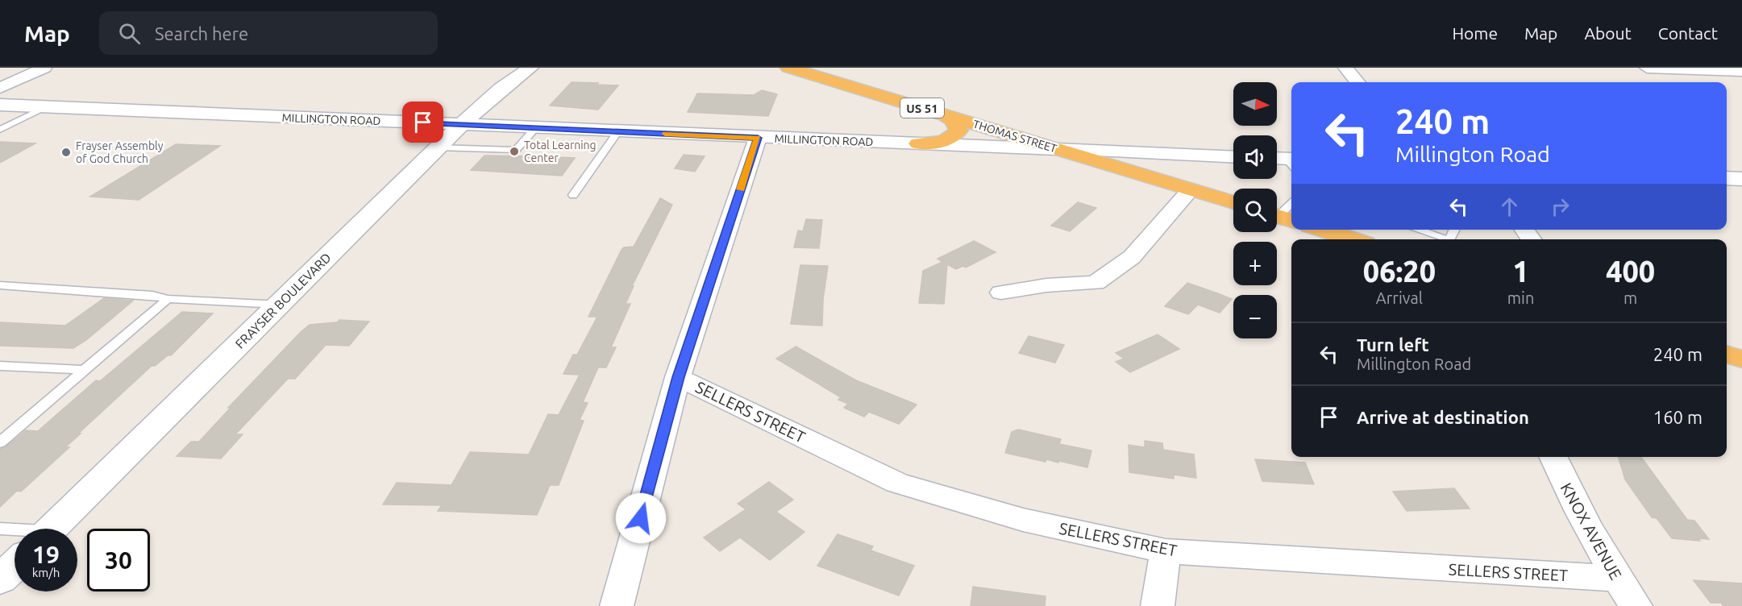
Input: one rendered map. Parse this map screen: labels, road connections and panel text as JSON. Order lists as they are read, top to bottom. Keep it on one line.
{"streets":{"highway":["US 51","THOMAS STREET"],"main road":["MILLINGTON ROAD","FRAYSER BOULEVARD"],"street":["SELLERS STREET","KNOX AVENUE"]},"crossings":[["MILLINGTON ROAD","THOMAS STREET"],["MILLINGTON ROAD","FRAYSER BOULEVARD"],["SELLERS STREET","KNOX AVENUE"]],"places":["Total Learning Center","Frayser Assembly of God Church"],"north":"right","page":{"header":"Map","search":"Search here","nav":["Home","Map","About","Contact"],"map_buttons":["+","−"],"turn":["240 m","Millington Road"],"eta":["06:20","Arrival","1","min","400","m"],"list":[{"name":"Turn left","note":"Millington Road","value":"240 m"},{"name":"Arrive at destination","value":"160 m"}],"speed":"19 km/h","limit":"30"}}
